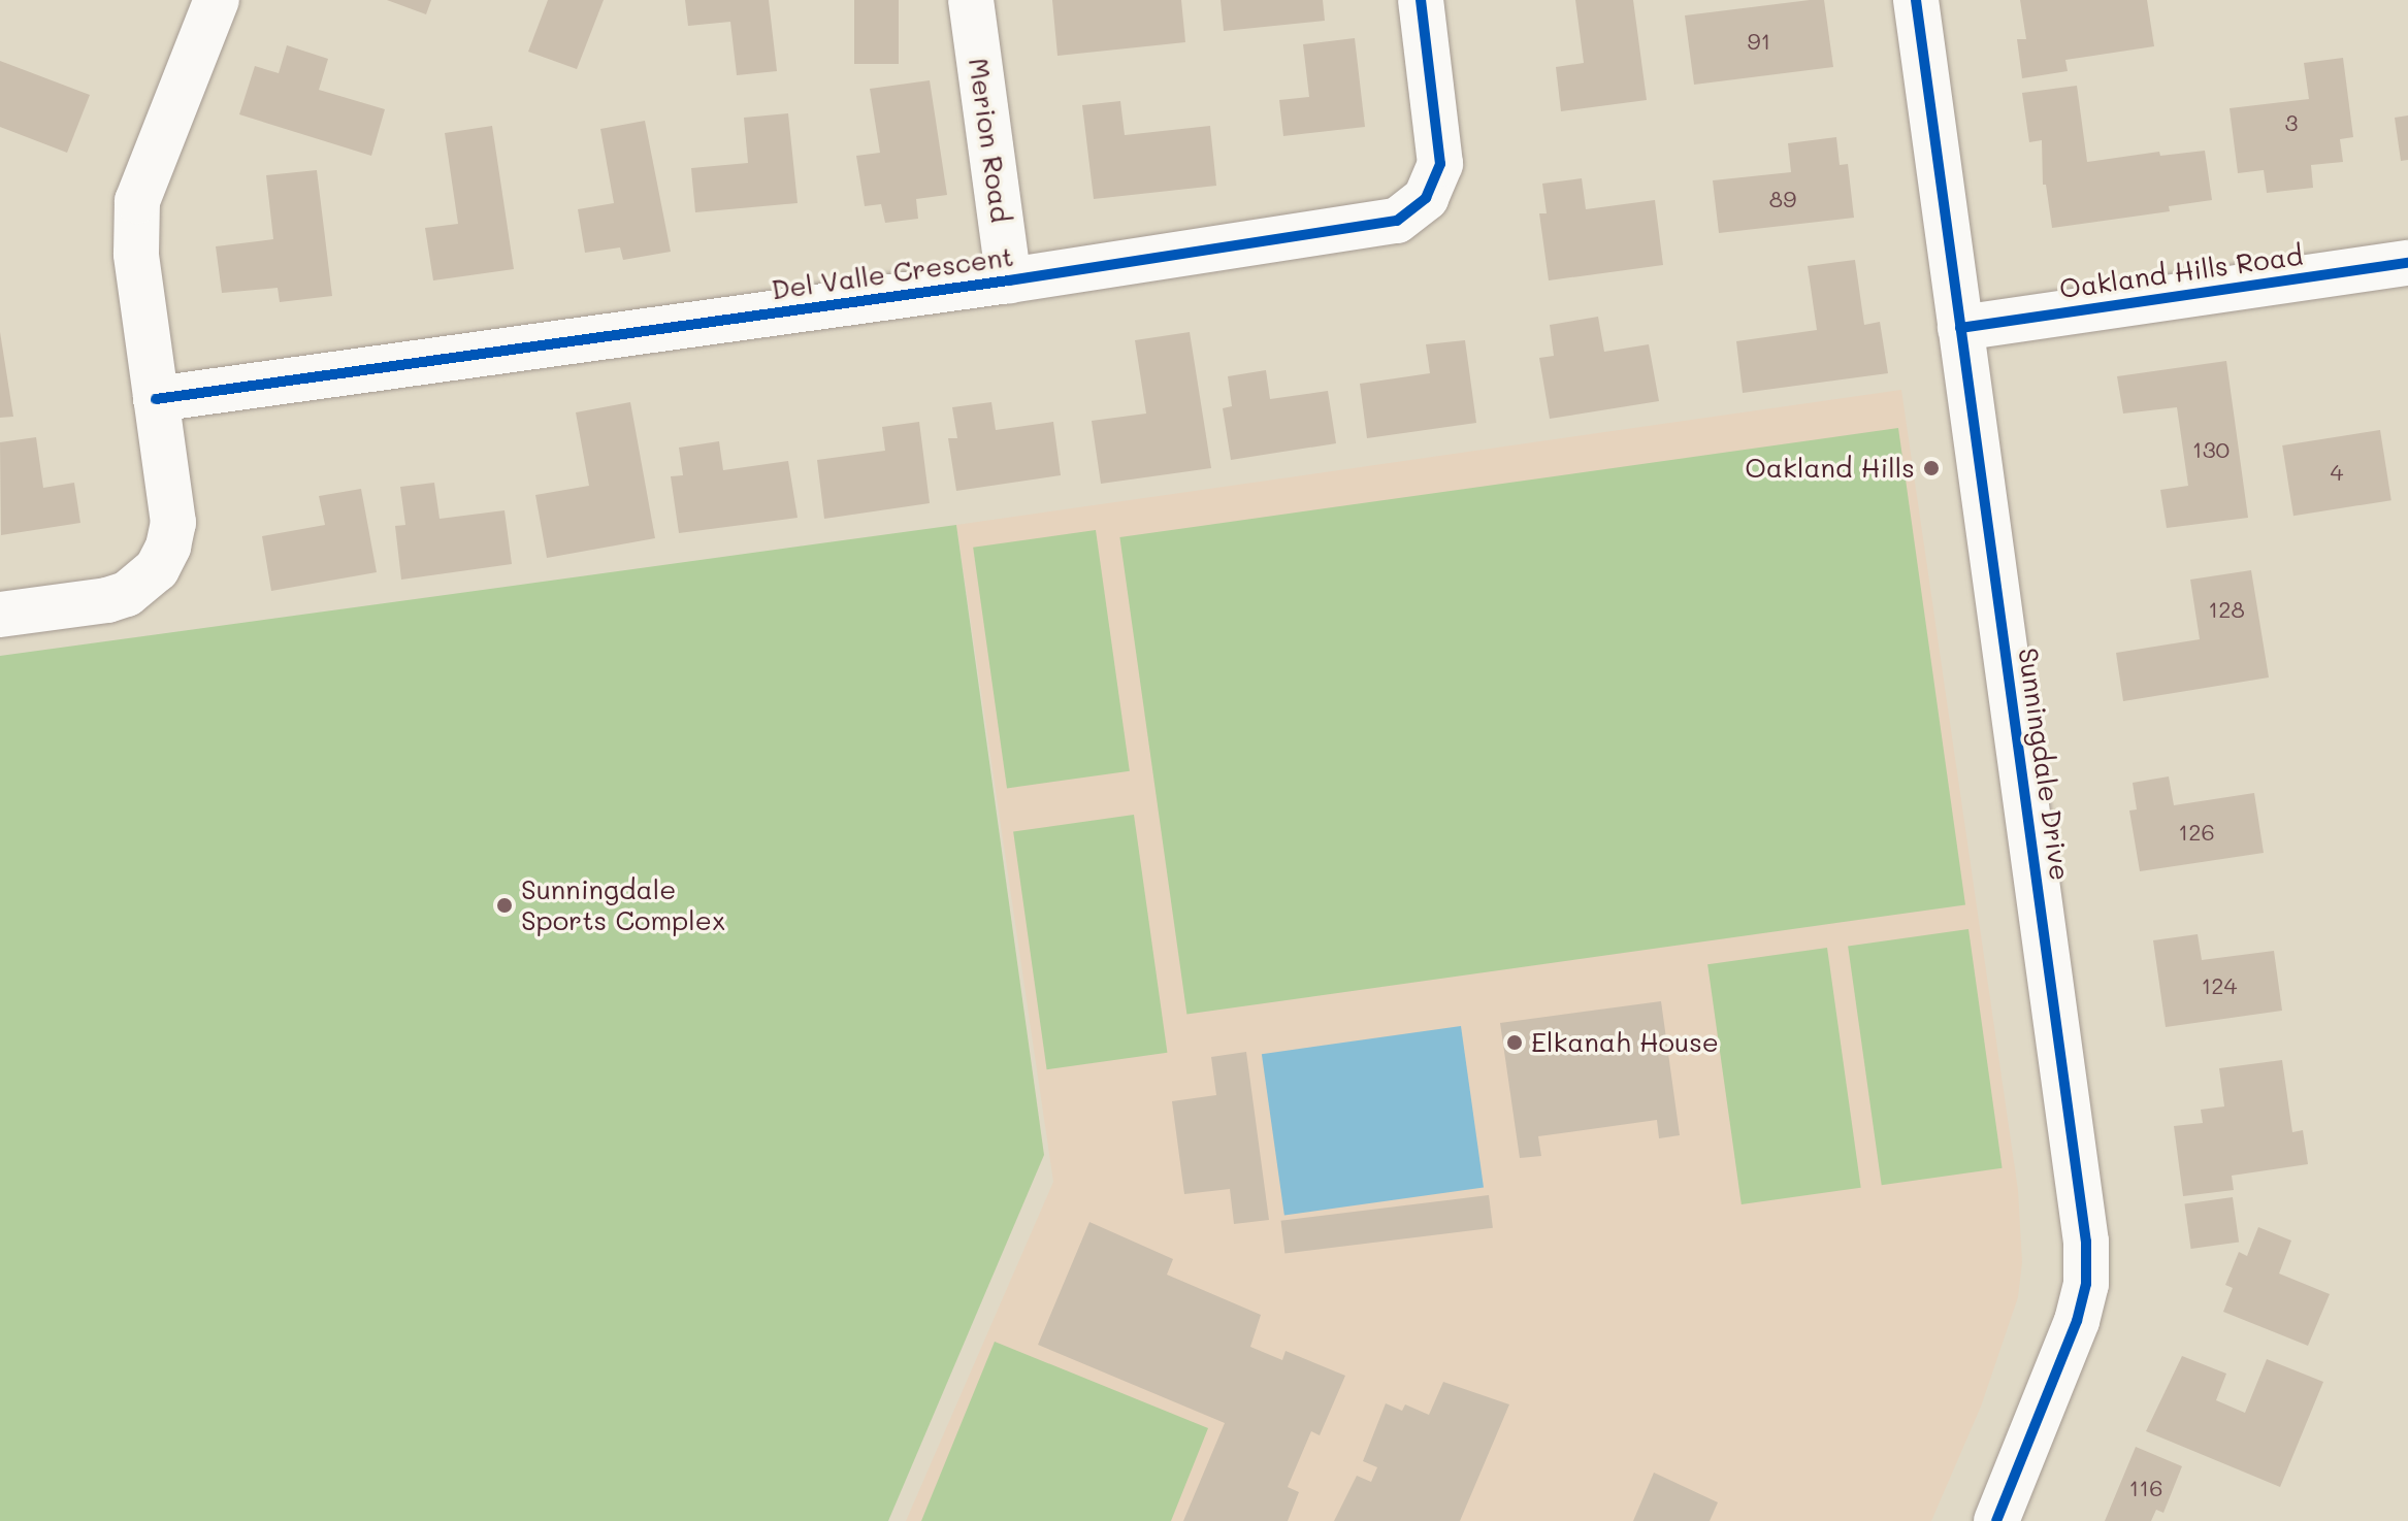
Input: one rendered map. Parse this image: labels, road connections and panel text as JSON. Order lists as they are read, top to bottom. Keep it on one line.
{"streets":{"street":["Merion Road","Oakland Hills Road","Del Valle Crescent","Sunningdale Drive"]},"crossings":[["Merion Road","Del Valle Crescent"],["Oakland Hills Road","Sunningdale Drive"]],"places":["Oakland Hills","Sunningdale Sports Complex","Elkanah House"],"house_numbers":["91","3","89","130","4","128","126","124","116"]}
